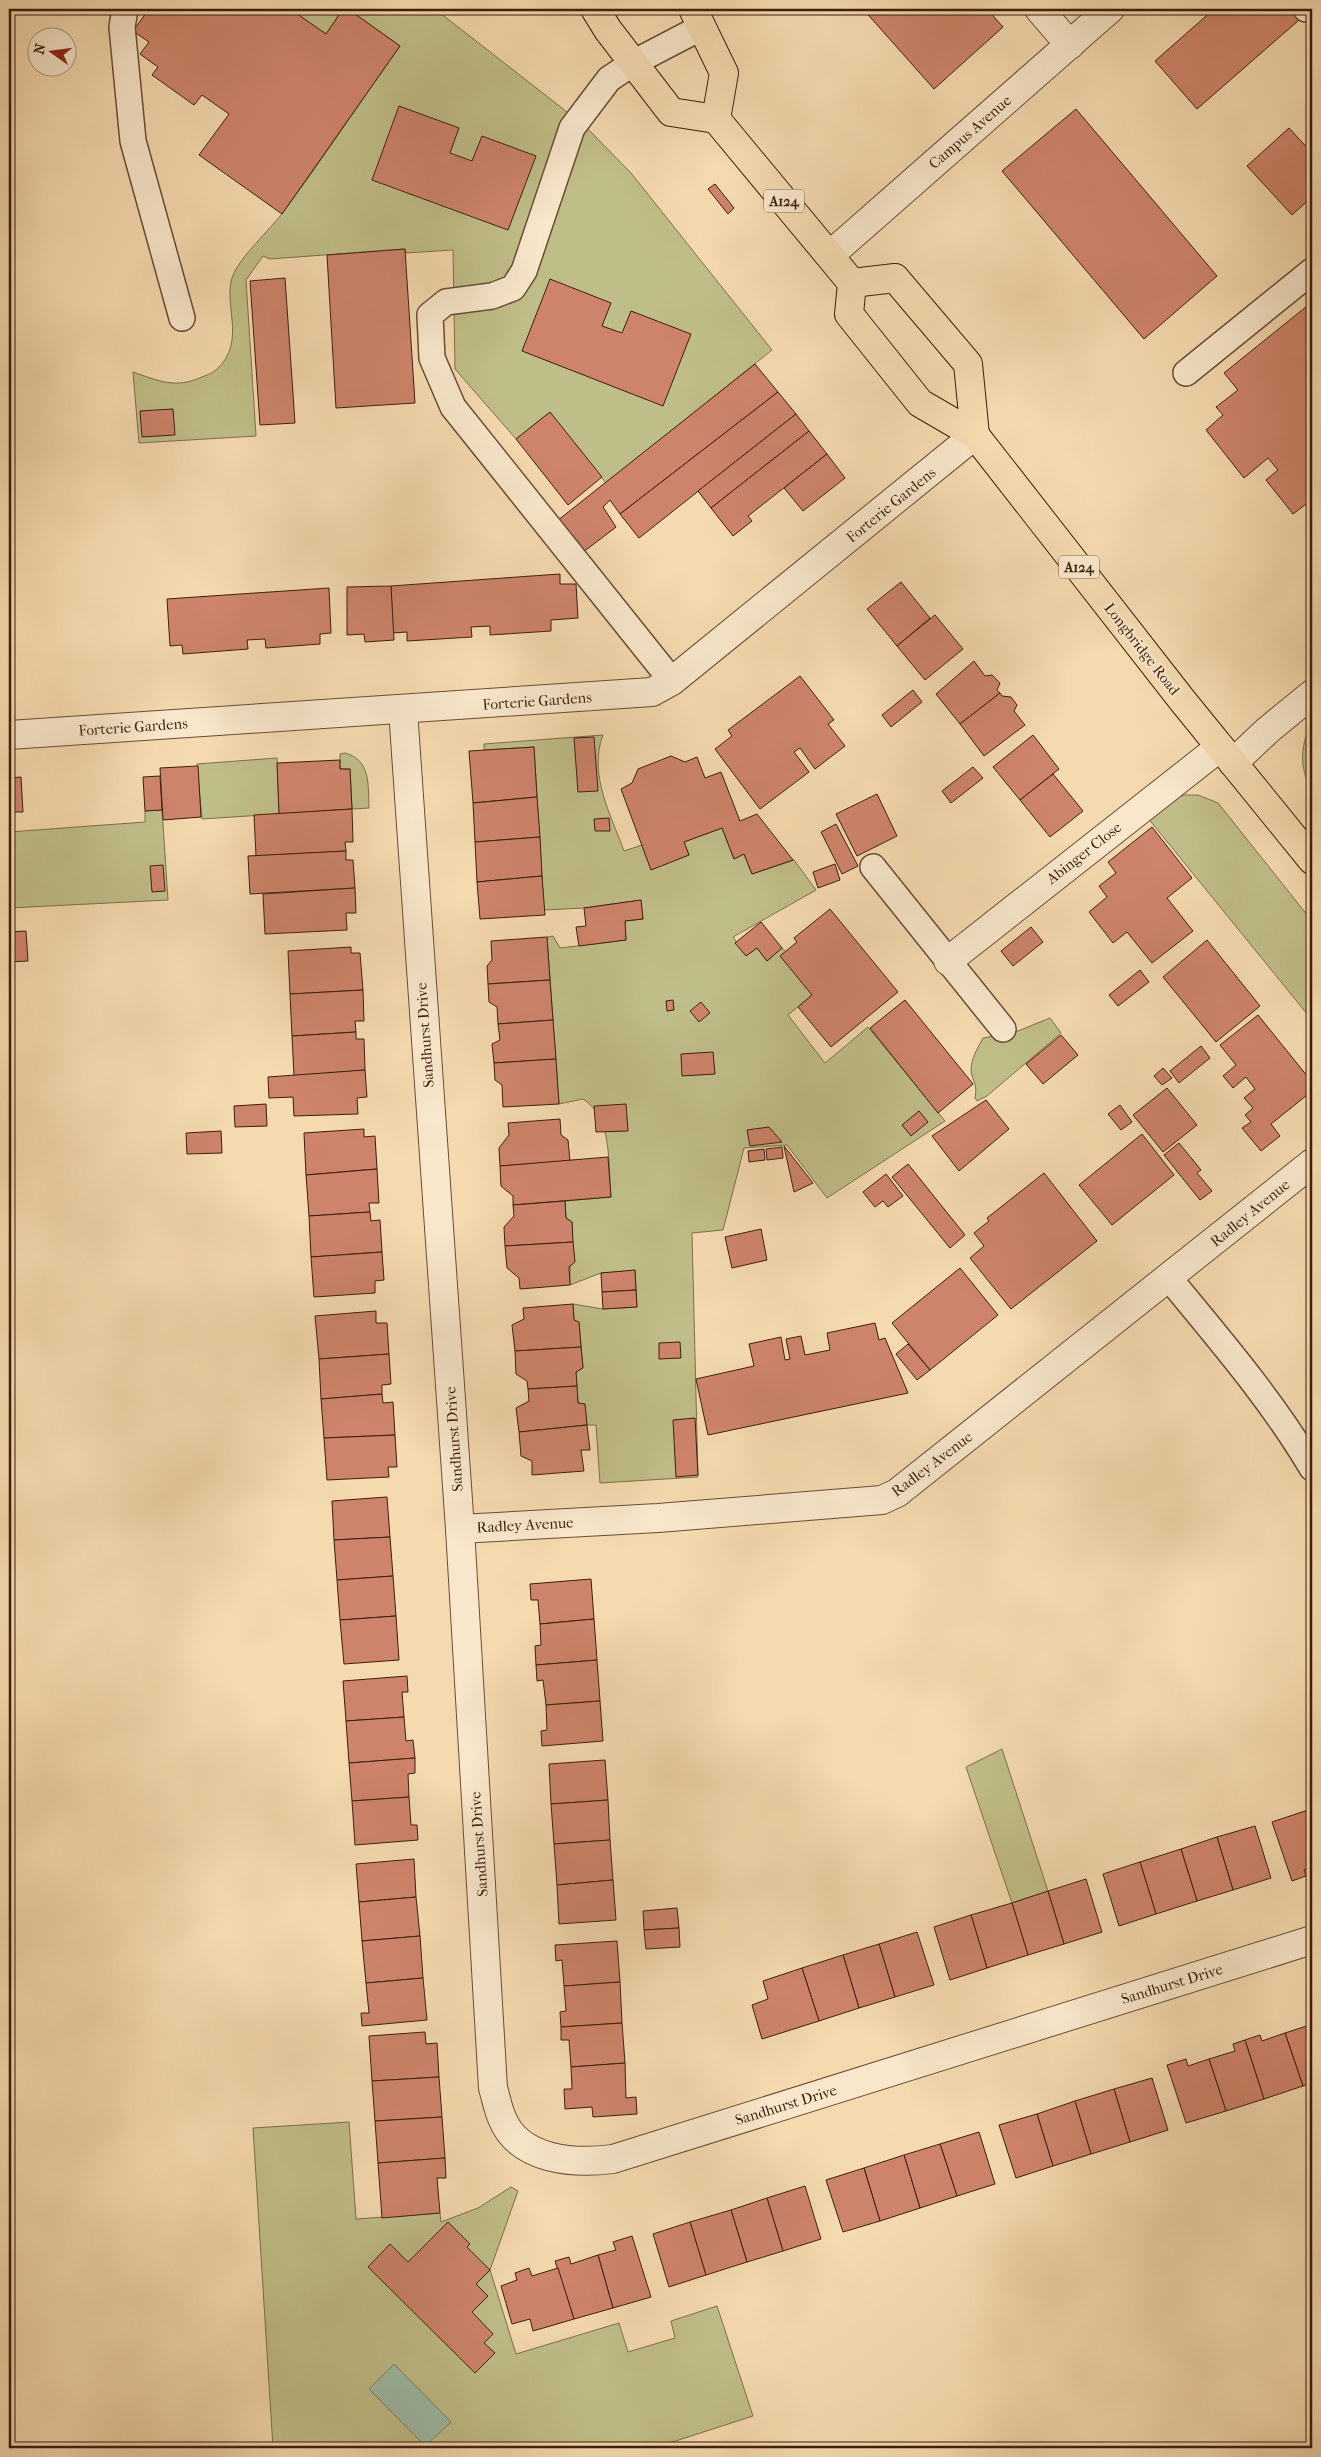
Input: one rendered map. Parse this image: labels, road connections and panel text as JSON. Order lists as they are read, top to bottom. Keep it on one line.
{"streets":{"main road":["A124","Longbridge Road"],"street":["Campus Avenue","Forterie Gardens","Abinger Close","Sandhurst Drive","Radley Avenue"]},"crossings":[["Campus Avenue","A124"],["A124","Longbridge Road"],["Forterie Gardens","Longbridge Road"],["Forterie Gardens","Sandhurst Drive"],["Longbridge Road","Abinger Close"],["Sandhurst Drive","Radley Avenue"]],"north":"left"}
